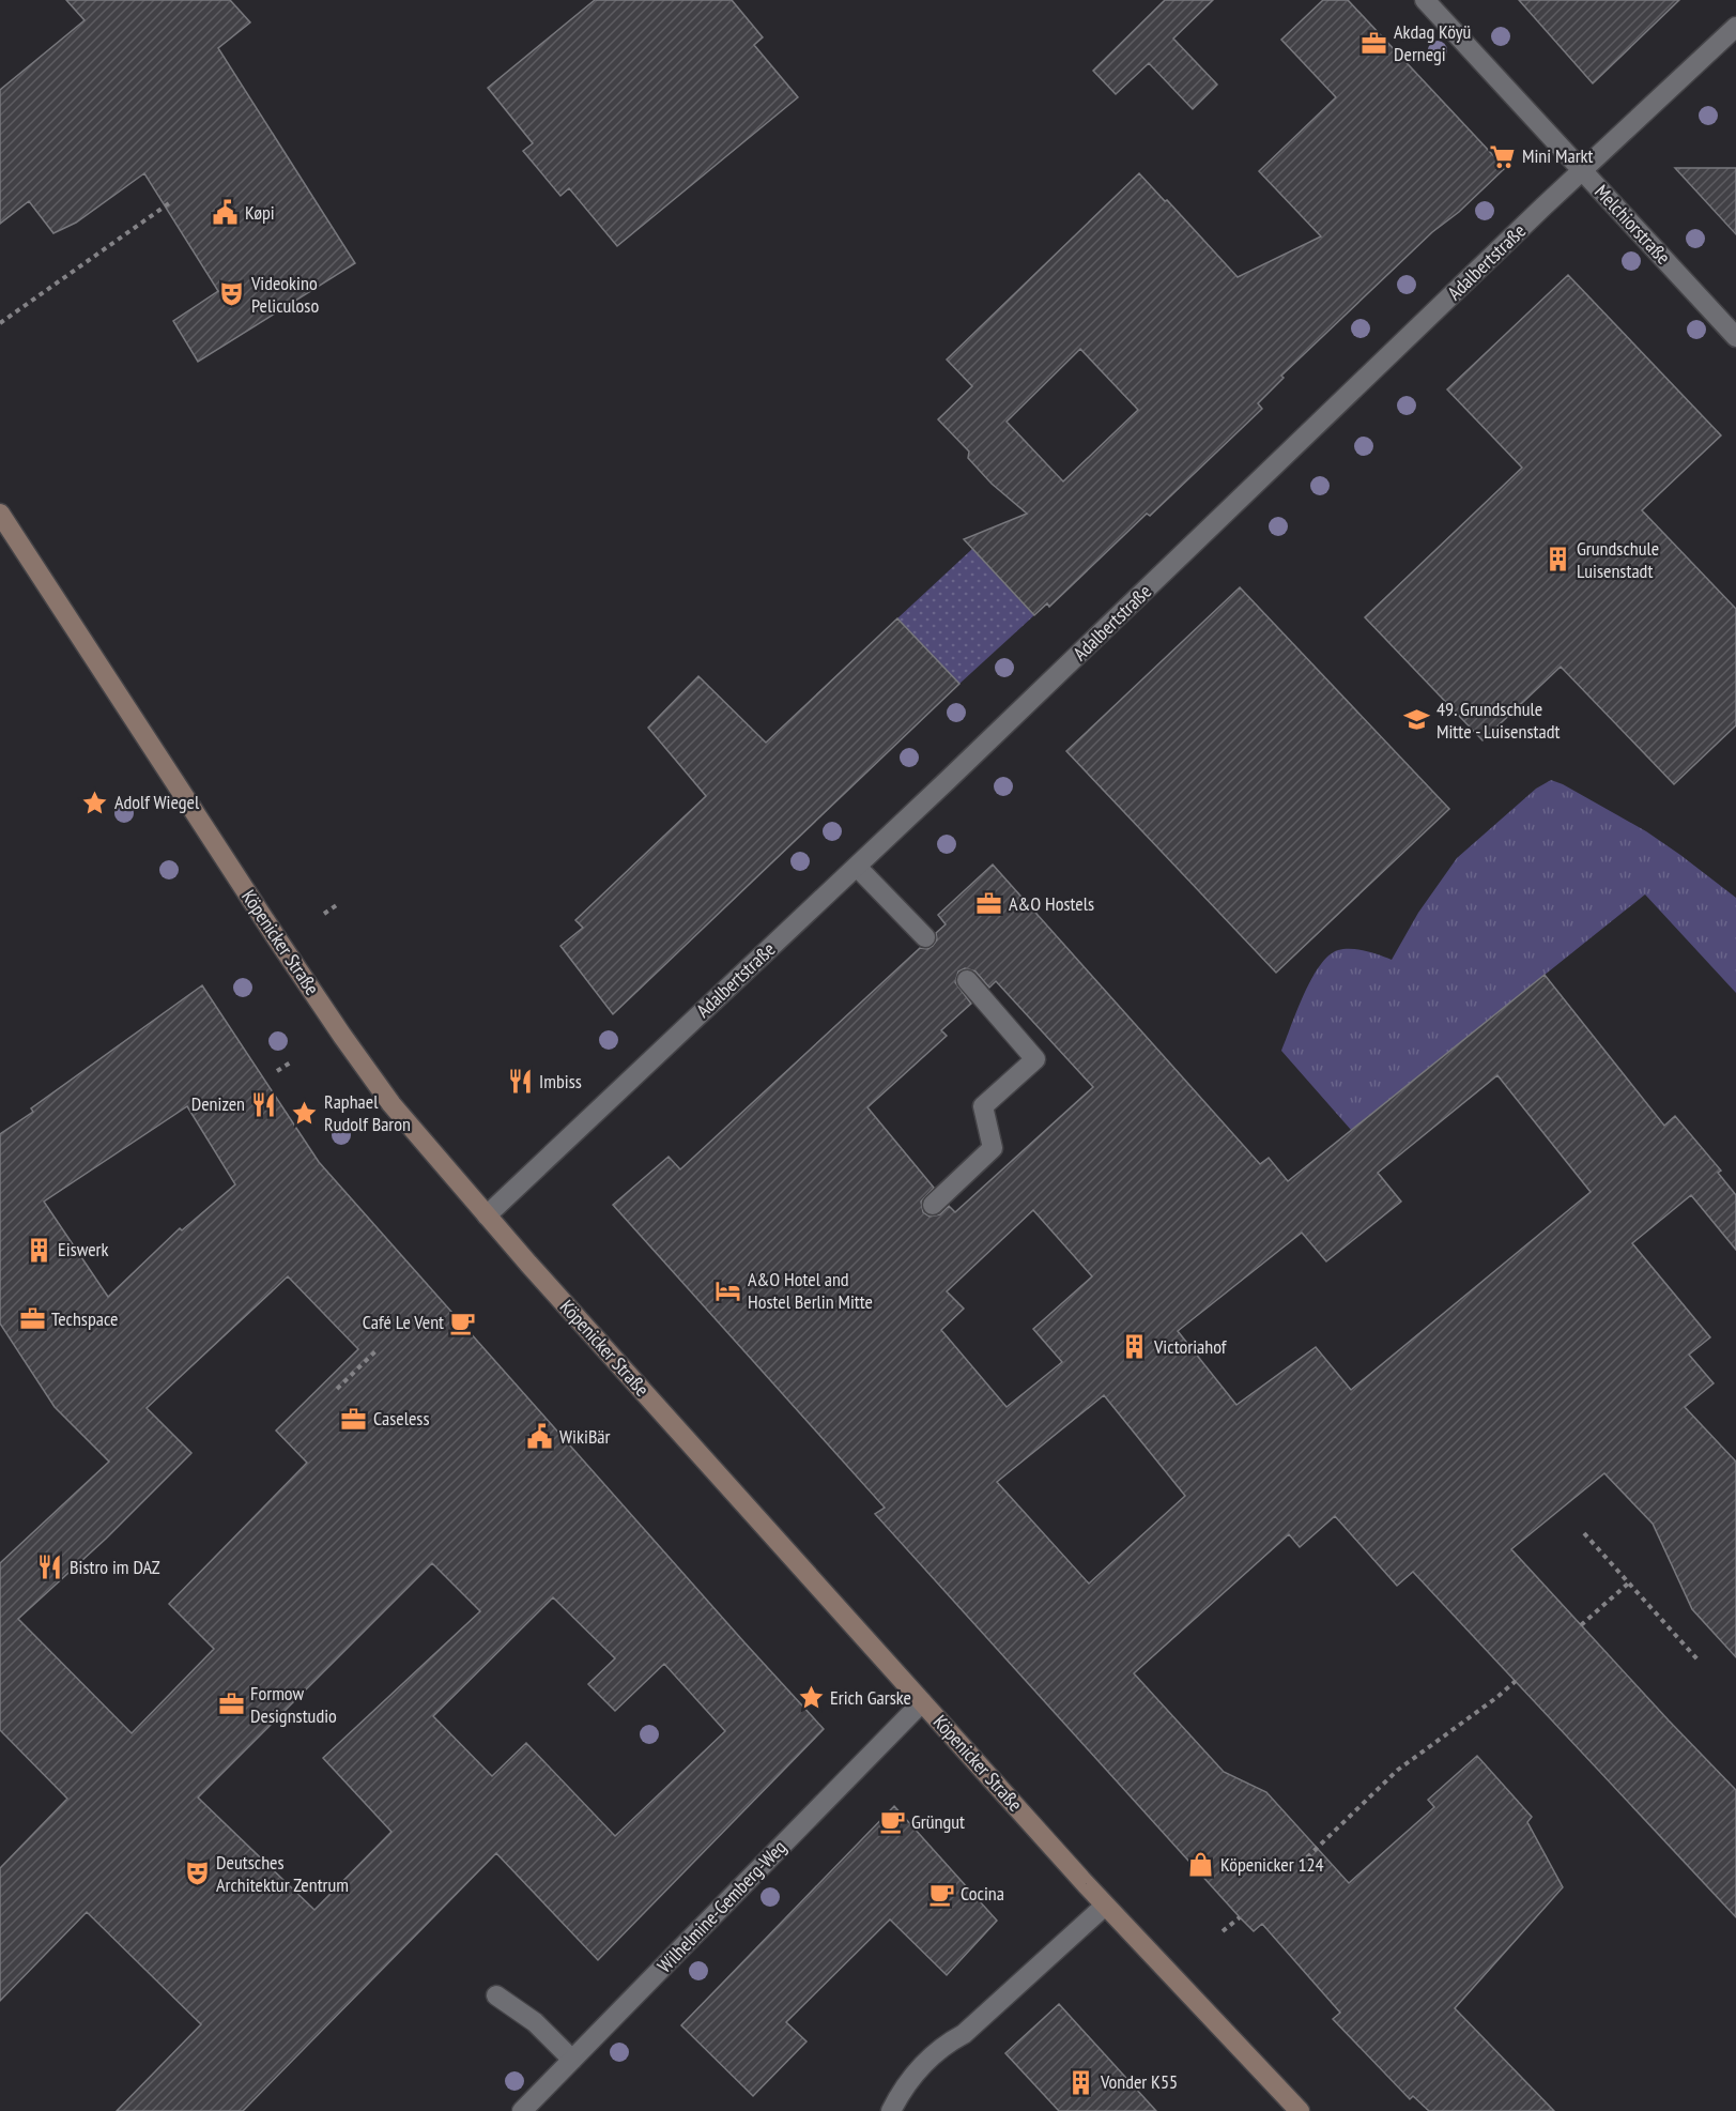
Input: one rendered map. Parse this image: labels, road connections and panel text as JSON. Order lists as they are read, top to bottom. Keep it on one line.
{"streets":{"main road":["Köpenicker Straße"],"street":["Melchiorstraße","Adalbertstraße","Wilhelmine-Gemberg-Weg"]},"crossings":[["Melchiorstraße","Adalbertstraße"],["Adalbertstraße","Köpenicker Straße"],["Köpenicker Straße","Wilhelmine-Gemberg-Weg"]],"places":{"office":["Akdag Köyü Dernegi","A&O Hostels","Techspace","Caseless","Formow Designstudio"],"supermarket":["Mini Markt"],"public building":["Køpi","WikiBär"],"theatre":["Videokino Peliculoso","Deutsches Architektur Zentrum"],"building":["Grundschule Luisenstadt","Eiswerk","Victoriahof","Vonder K55"],"school or university":["49. Grundschule Mitte - Luisenstadt"],"place":["Adolf Wiegel","Raphael Rudolf Baron","Erich Garske"],"restaurant":["Imbiss","Denizen","Bistro im DAZ"],"hotel":["A&O Hotel and Hostel Berlin Mitte"],"cafe":["Café Le Vent","Grüngut","Cocina"],"shop":["Köpenicker 124"]}}
